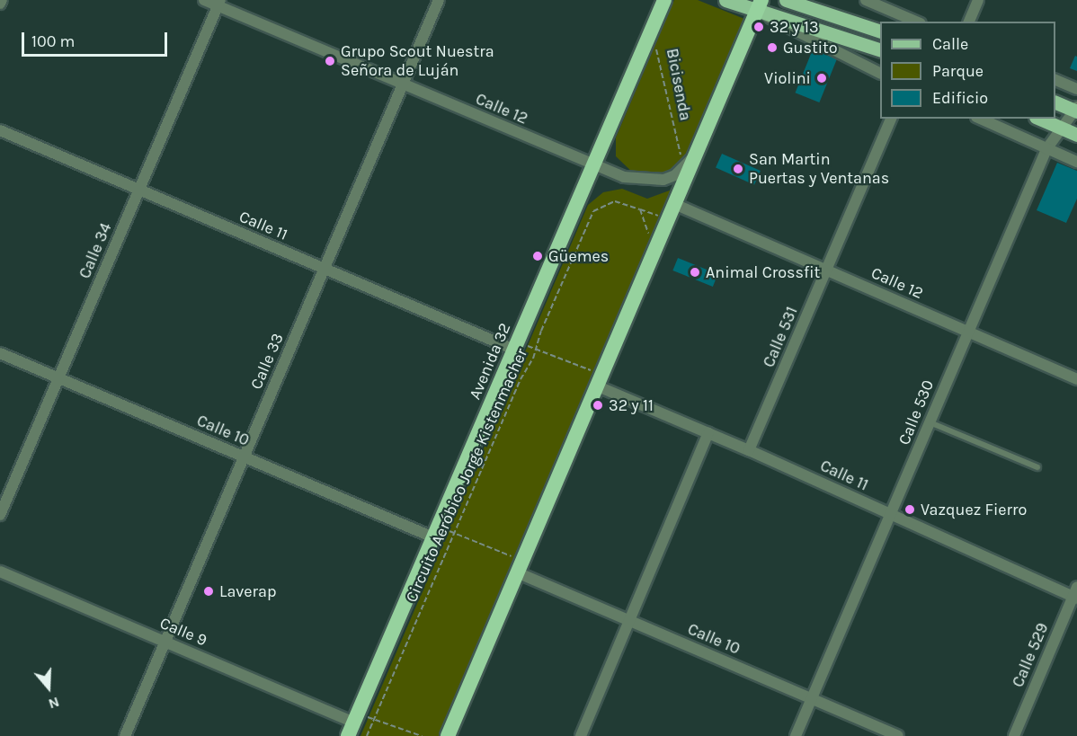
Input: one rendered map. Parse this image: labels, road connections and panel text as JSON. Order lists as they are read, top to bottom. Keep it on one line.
{"streets":{"highway":["Avenida 32"],"street":["Calle 12","Calle 11","Calle 34","Calle 531","Calle 33","Calle 530","Calle 10","Calle 9","Calle 529"],"path":["Bicisenda","Circuito Aeróbico Jorge Kistenmacher"]},"crossings":[["Bicisenda","Calle 12"],["Calle 12","Calle 34"],["Calle 12","Calle 531"],["Calle 12","Calle 33"],["Calle 12","Avenida 32"],["Calle 12","Calle 530"],["Calle 11","Calle 34"],["Calle 11","Calle 531"],["Calle 11","Calle 33"],["Calle 11","Avenida 32"],["Calle 11","Calle 530"],["Calle 11","Calle 529"],["Calle 34","Calle 10"],["Calle 33","Calle 10"],["Calle 33","Calle 9"],["Avenida 32","Calle 10"],["Avenida 32","Calle 9"],["Calle 530","Calle 10"]],"places":["32 y 13","Gustito","Grupo Scout Nuestra Señora de Luján","Violini","San Martin Puertas y Ventanas","Güemes","Animal Crossfit","32 y 11","Vazquez Fierro","Laverap"],"legend":["Calle","Parque","Edificio"],"scale_bar":"100 m","north":"bottom"}
